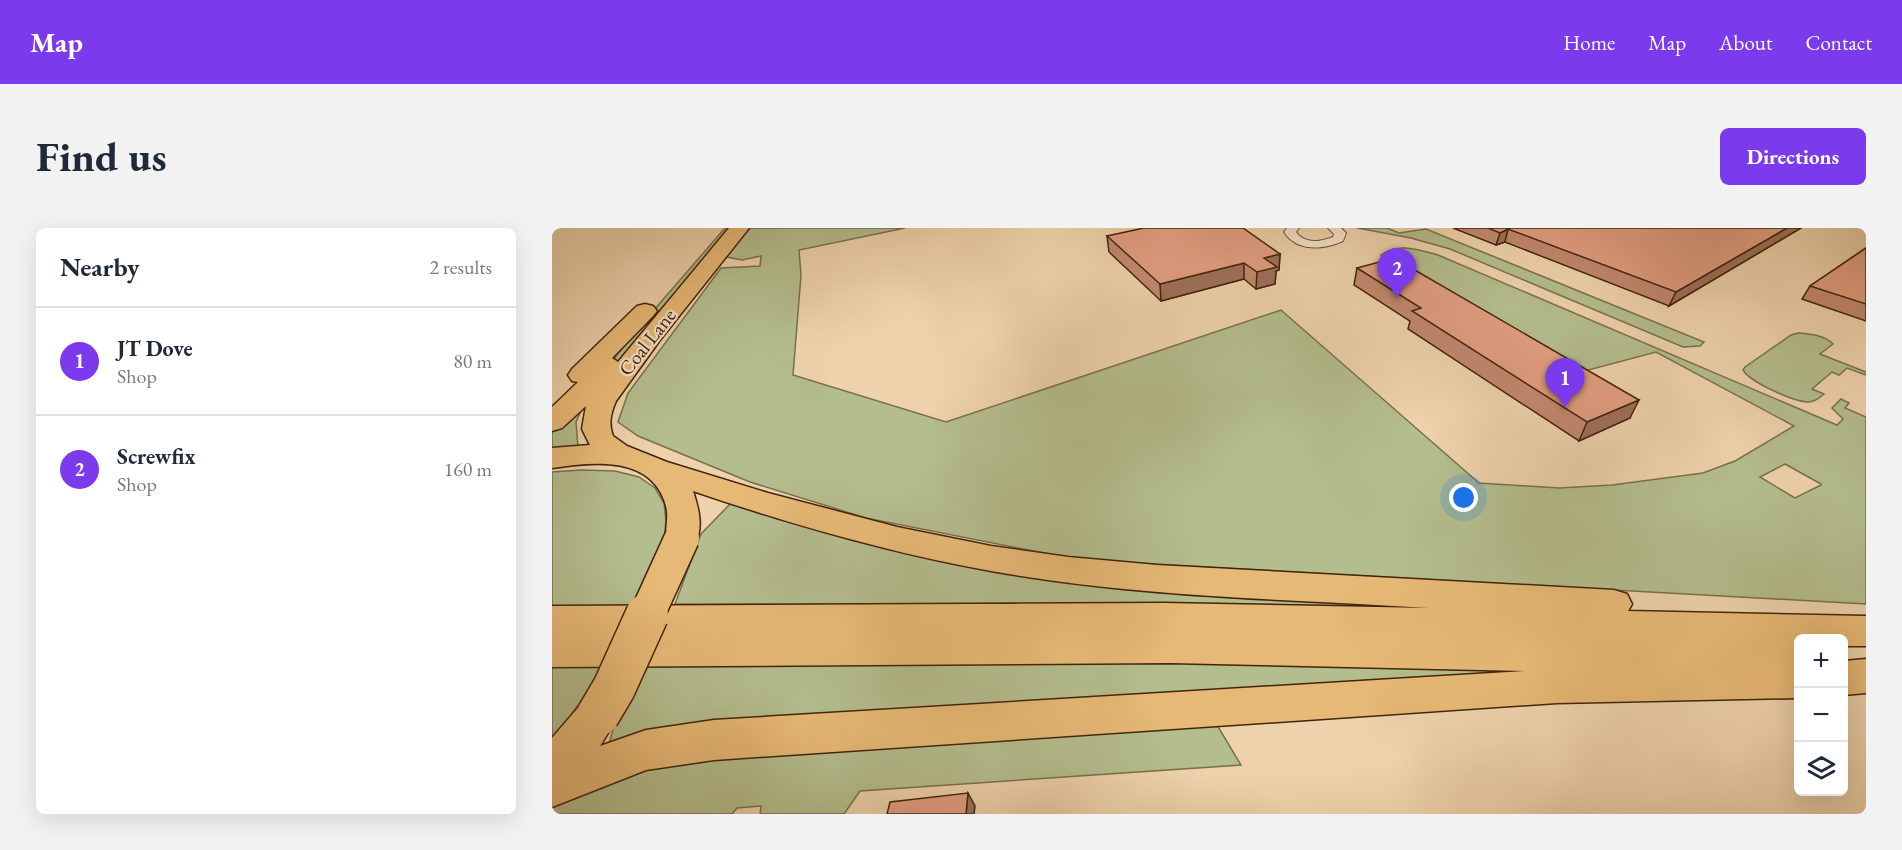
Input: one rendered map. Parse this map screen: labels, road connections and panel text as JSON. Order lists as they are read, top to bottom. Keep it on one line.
{"streets":{"highway":["Coal Lane"]},"page":{"header":"Map","nav":["Home","Map","About","Contact"],"buttons":"Directions","title":"Find us","heading":["Nearby","2 results"],"pins":["2","1"],"list":[{"mark":"1","name":"JT Dove","note":"Shop","value":"80 m"},{"mark":"2","name":"Screwfix","note":"Shop","value":"160 m"}],"map_buttons":["+","−"]}}
